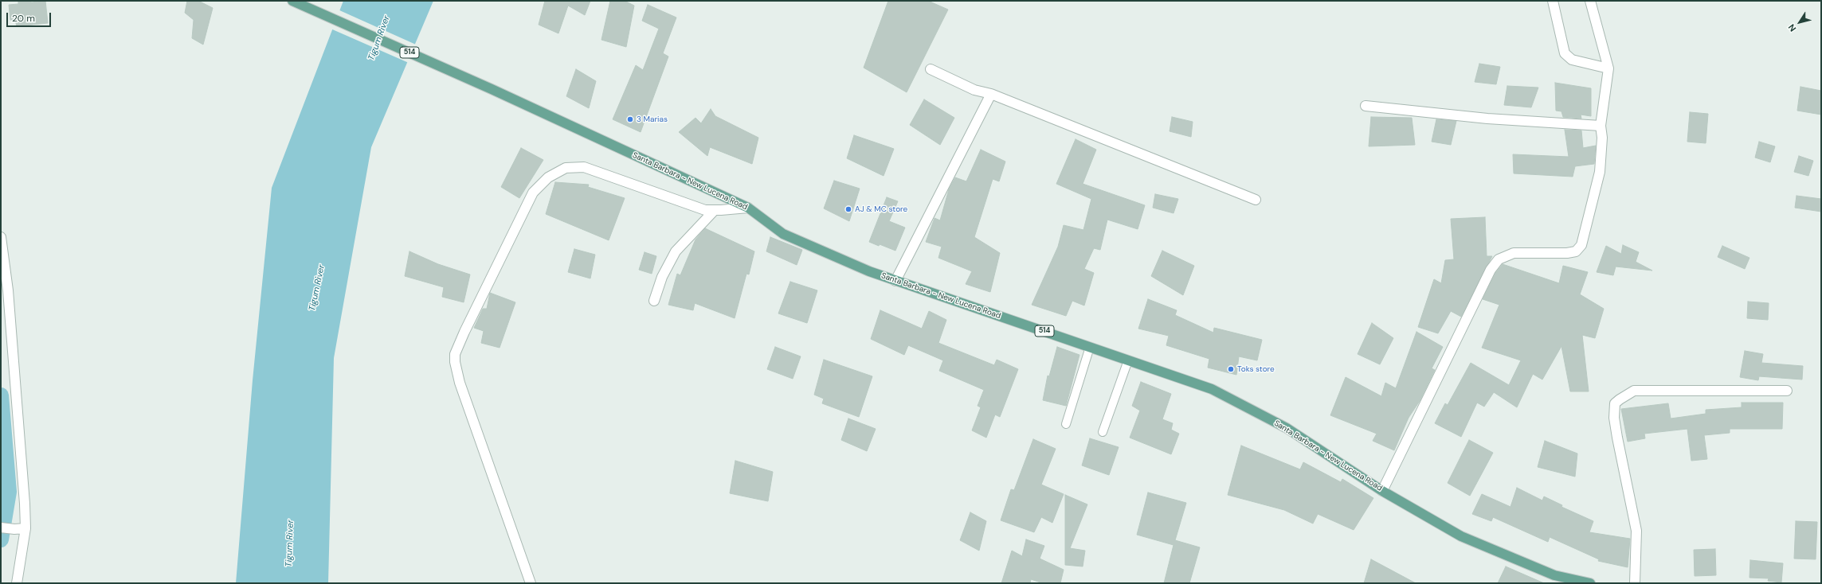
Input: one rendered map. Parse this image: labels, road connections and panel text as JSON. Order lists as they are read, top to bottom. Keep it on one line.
{"streets":{"main road":["514","Santa Barbara - New Lucena Road"]},"water":["Tigum River"],"places":["3 Marias","AJ & MC store","Toks store"],"scale_bar":"20 m","north":"bottom left"}
